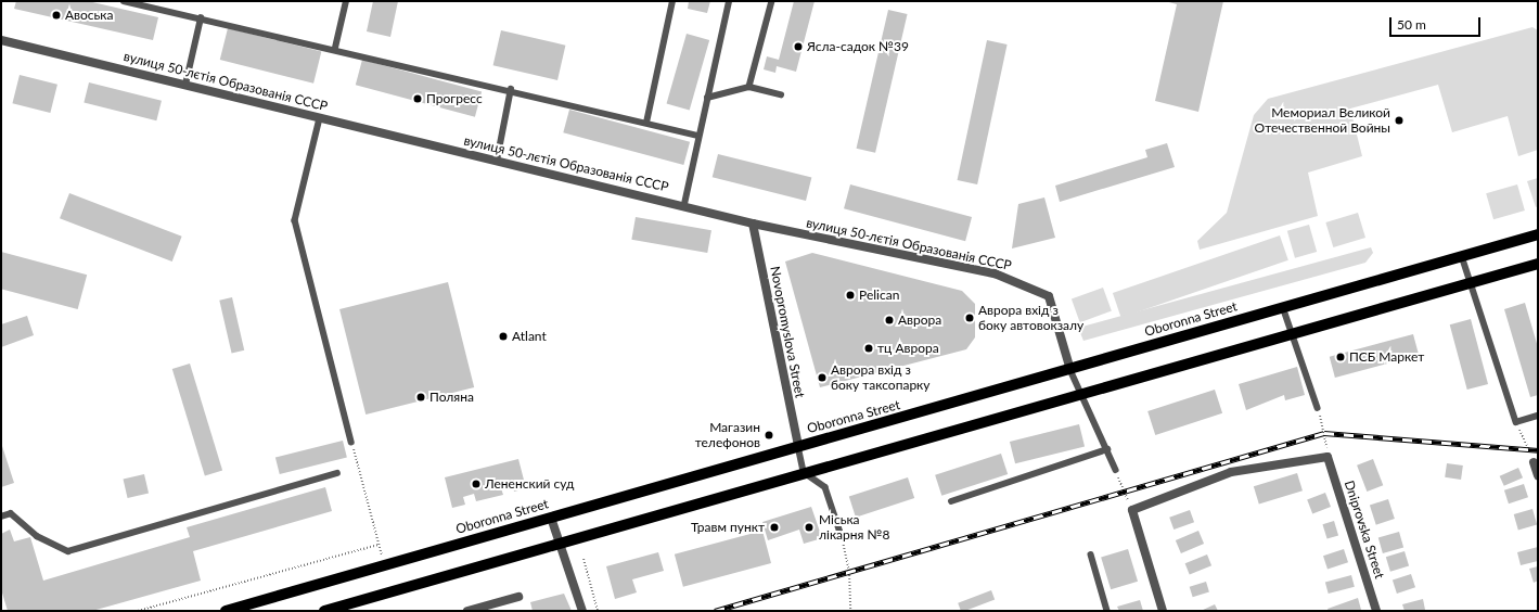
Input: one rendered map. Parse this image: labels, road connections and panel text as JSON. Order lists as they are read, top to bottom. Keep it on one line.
{"streets":{"main road":["Oboronna Street"],"street":["вулиця 50-лєтія Образованія СССР","Novopromyslova Street","Dniprovska Street"]},"crossings":[["вулиця 50-лєтія Образованія СССР","Oboronna Street"],["вулиця 50-лєтія Образованія СССР","Novopromyslova Street"],["Oboronna Street","Novopromyslova Street"]],"places":["Авоська","Ясла-садок №39","Прогресс","Мемориал Великой Отечественной Войны","Pelican","Аврора вхід з боку автовокзалу","Аврора","Atlant","тц Аврора","ПСБ Маркет","Аврора вхід з боку таксопарку","Поляна","Магазин телефонов","Лененский суд","Травм пункт","Міська лікарня №8"],"scale_bar":"50 m"}
